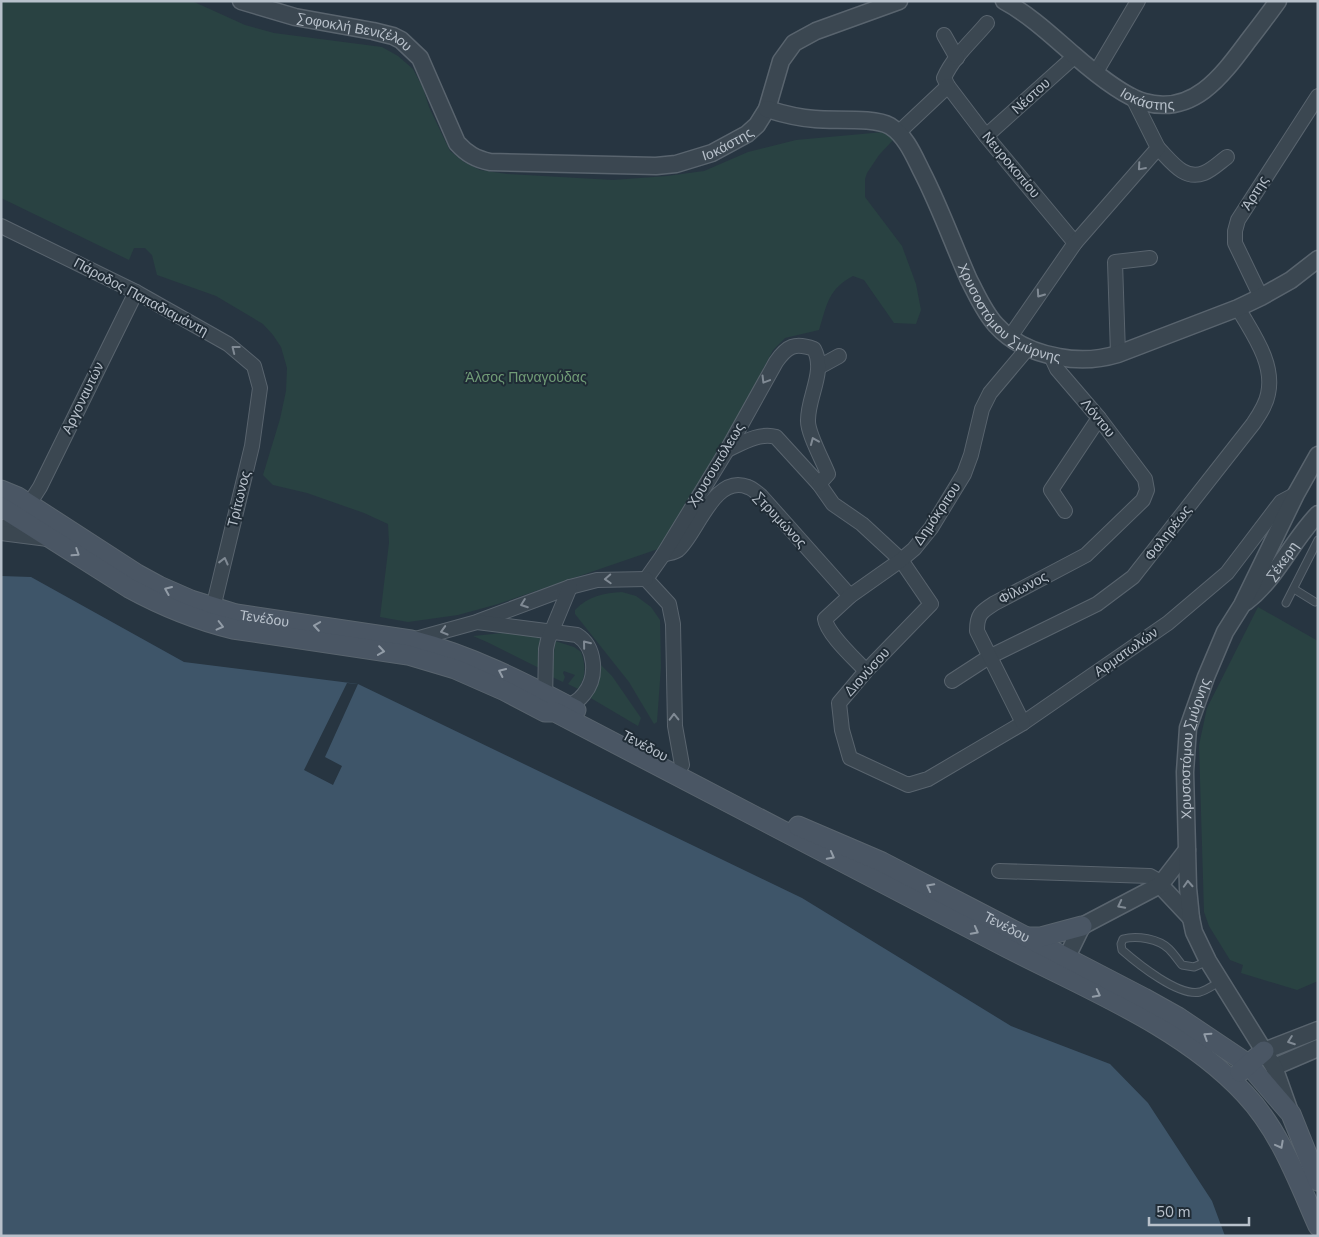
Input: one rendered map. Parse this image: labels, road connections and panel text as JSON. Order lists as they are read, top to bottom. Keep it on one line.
{"streets":{"main road":["Τενέδου"],"street":["Σοφοκλή Βενιζέλου","Ιοκάστης","Νέστου","Νευροκοπίου","Άρτης","Πάροδος Παπαδιαμάντη","Χρυσοστόμου Σμύρνης","Αργοναυτών","Λόντου","Χρυσουπόλεως","Τρίτωνος","Δημόκριτου","Στρυμώνος","Φαληρέως","Σέκερη","Φίλωνος","Αρματωλών","Διονύσου"]},"crossings":[["Σοφοκλή Βενιζέλου","Ιοκάστης"],["Ιοκάστης","Νέστου"],["Ιοκάστης","Χρυσοστόμου Σμύρνης"],["Νέστου","Νευροκοπίου"],["Άρτης","Χρυσοστόμου Σμύρνης"],["Πάροδος Παπαδιαμάντη","Αργοναυτών"],["Πάροδος Παπαδιαμάντη","Τρίτωνος"],["Χρυσοστόμου Σμύρνης","Λόντου"],["Χρυσοστόμου Σμύρνης","Δημόκριτου"],["Χρυσοστόμου Σμύρνης","Φαληρέως"],["Χρυσοστόμου Σμύρνης","Σέκερη"],["Χρυσοστόμου Σμύρνης","Τενέδου"],["Χρυσοστόμου Σμύρνης","Αρματωλών"],["Αργοναυτών","Τενέδου"],["Λόντου","Φίλωνος"],["Χρυσουπόλεως","Στρυμώνος"],["Τρίτωνος","Τενέδου"],["Δημόκριτου","Στρυμώνος"],["Δημόκριτου","Διονύσου"],["Φαληρέως","Φίλωνος"],["Φίλωνος","Αρματωλών"],["Αρματωλών","Διονύσου"]],"one_way":["Πάροδος Παπαδιαμάντη","Τρίτωνος"],"parks":["Άλσος Παναγούδας"],"scale_bar":"50 m"}
